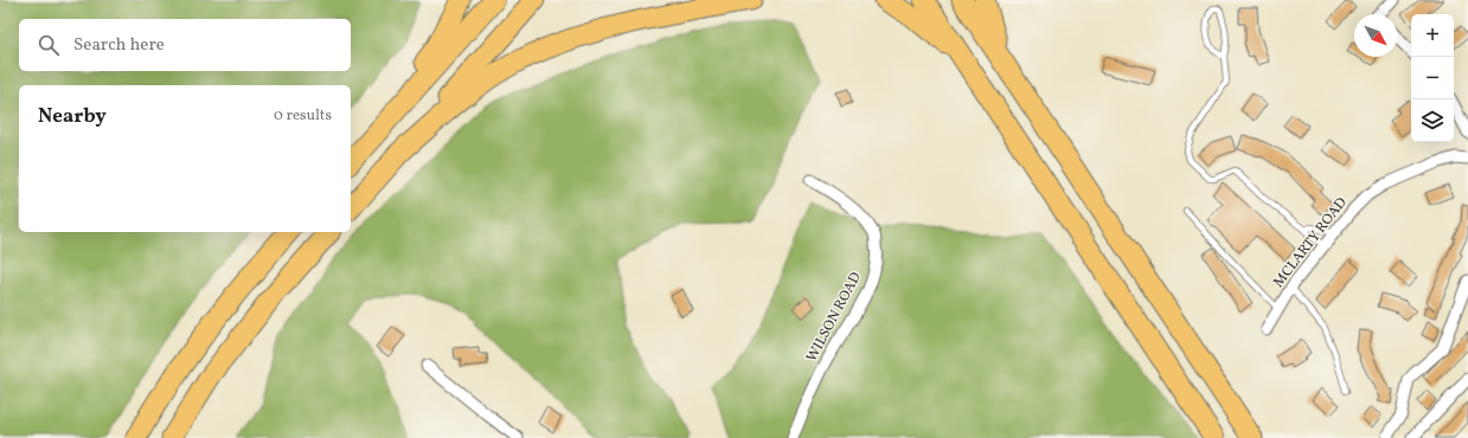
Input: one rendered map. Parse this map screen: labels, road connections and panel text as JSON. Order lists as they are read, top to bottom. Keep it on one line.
{"streets":{"street":["MCLARTY ROAD","WILSON ROAD"]},"north":"bottom right","page":{"map_buttons":["+","−"],"search":"Search here","heading":["Nearby","0 results"]}}
